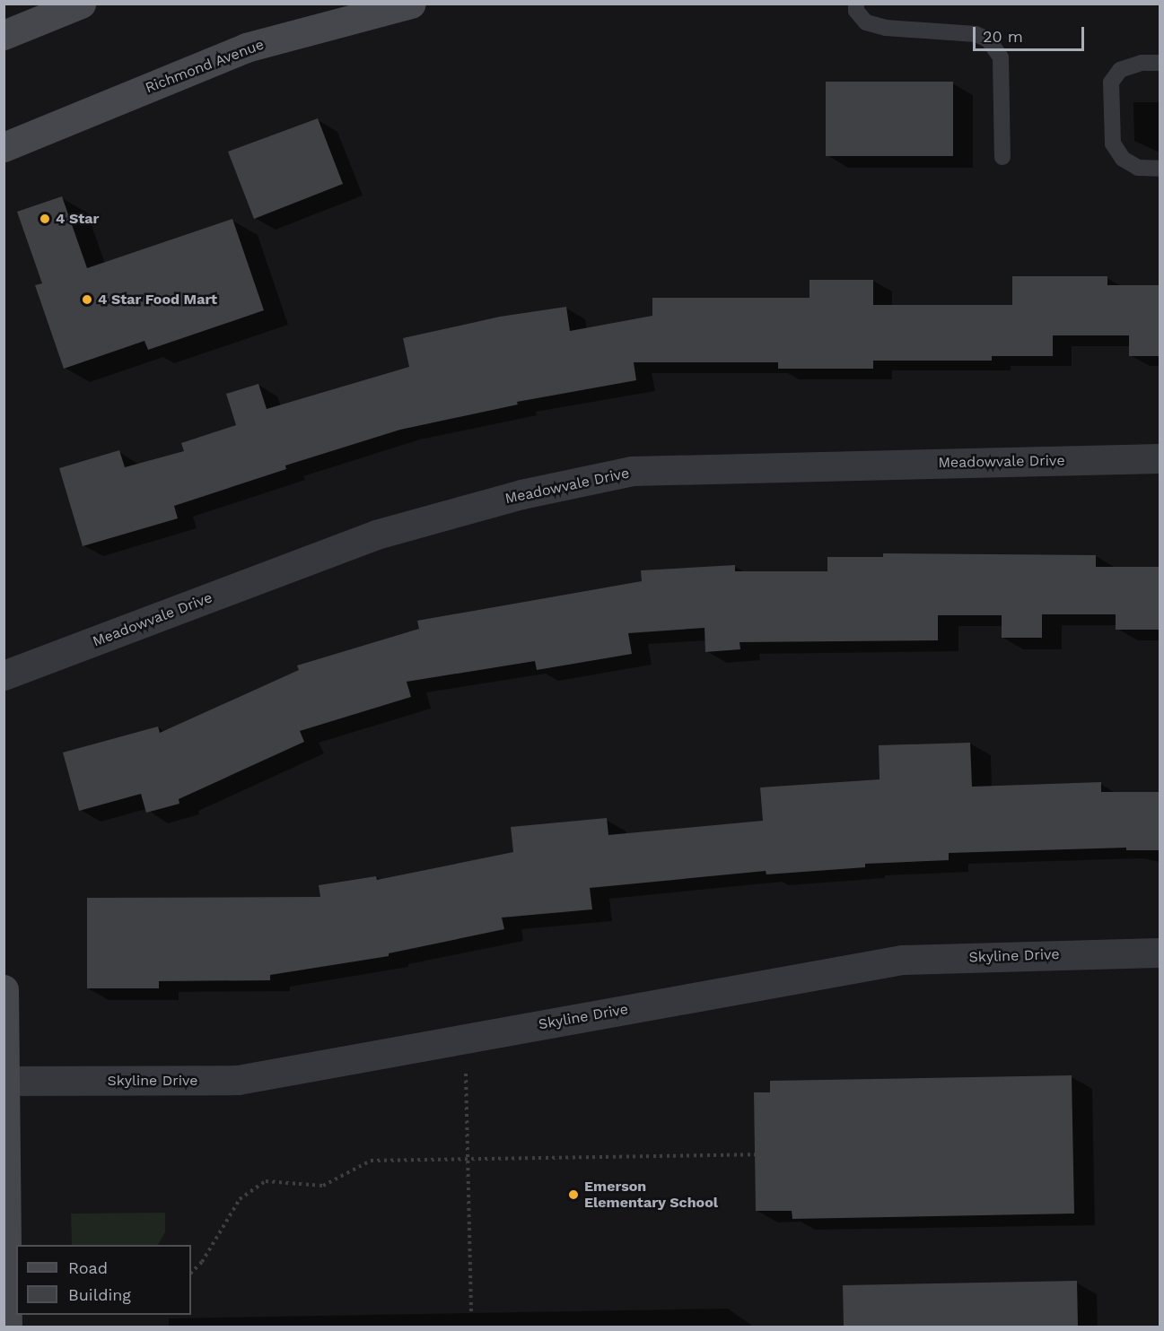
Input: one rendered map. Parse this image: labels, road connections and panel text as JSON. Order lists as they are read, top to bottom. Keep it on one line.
{"streets":{"main road":["Richmond Avenue"],"street":["Meadowvale Drive","Skyline Drive"]},"places":["4 Star","4 Star Food Mart","Emerson Elementary School"],"legend":["Road","Building"],"scale_bar":"20 m"}
